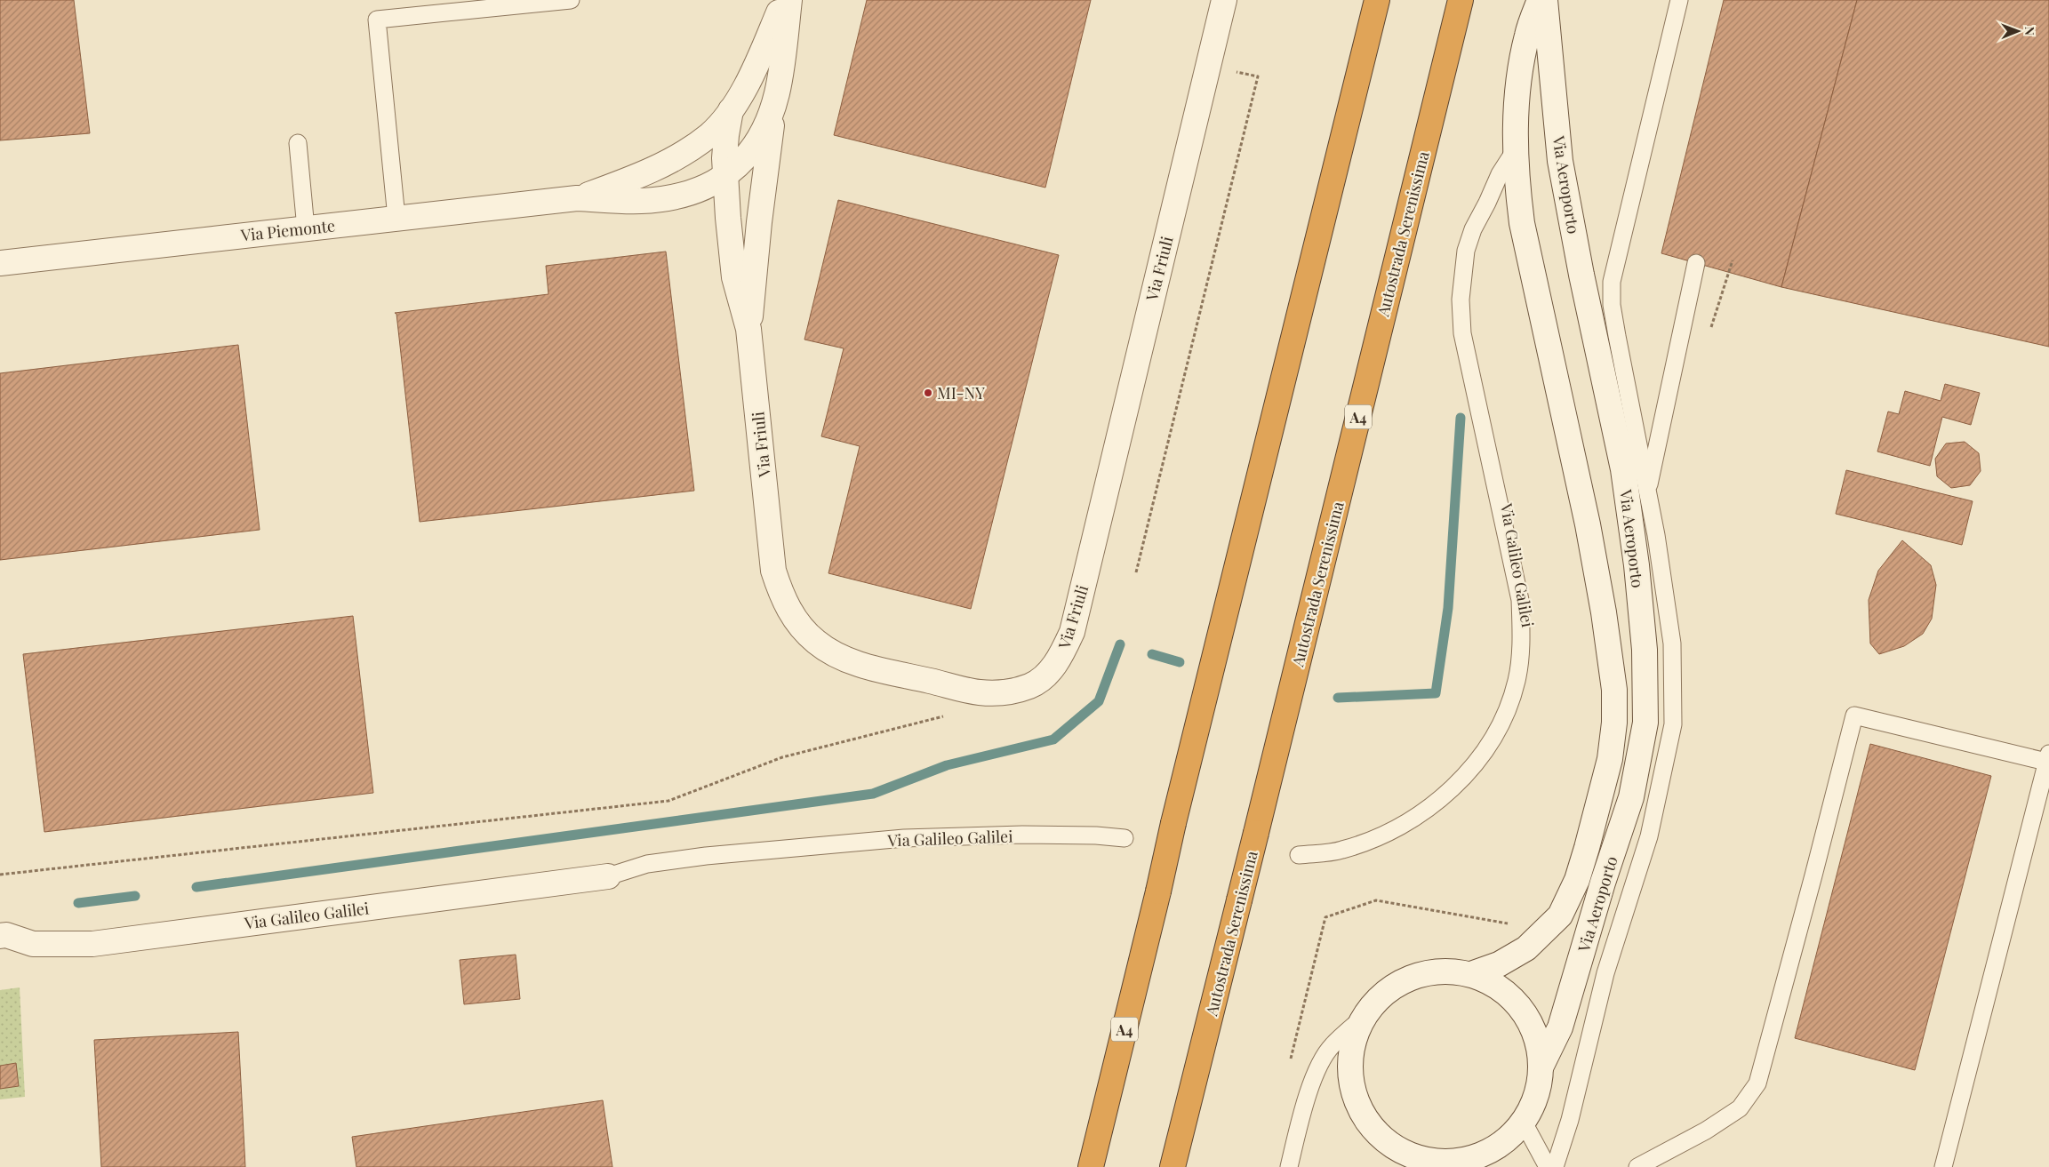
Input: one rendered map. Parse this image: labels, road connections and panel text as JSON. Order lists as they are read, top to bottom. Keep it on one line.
{"streets":{"highway":["Autostrada Serenissima","A4"],"street":["Via Aeroporto","Via Piemonte","Via Friuli","Via Galileo Galilei"]},"crossings":[["Via Aeroporto","Via Galileo Galilei"],["Via Piemonte","Via Friuli"]],"places":["MI-NY"],"north":"right"}
